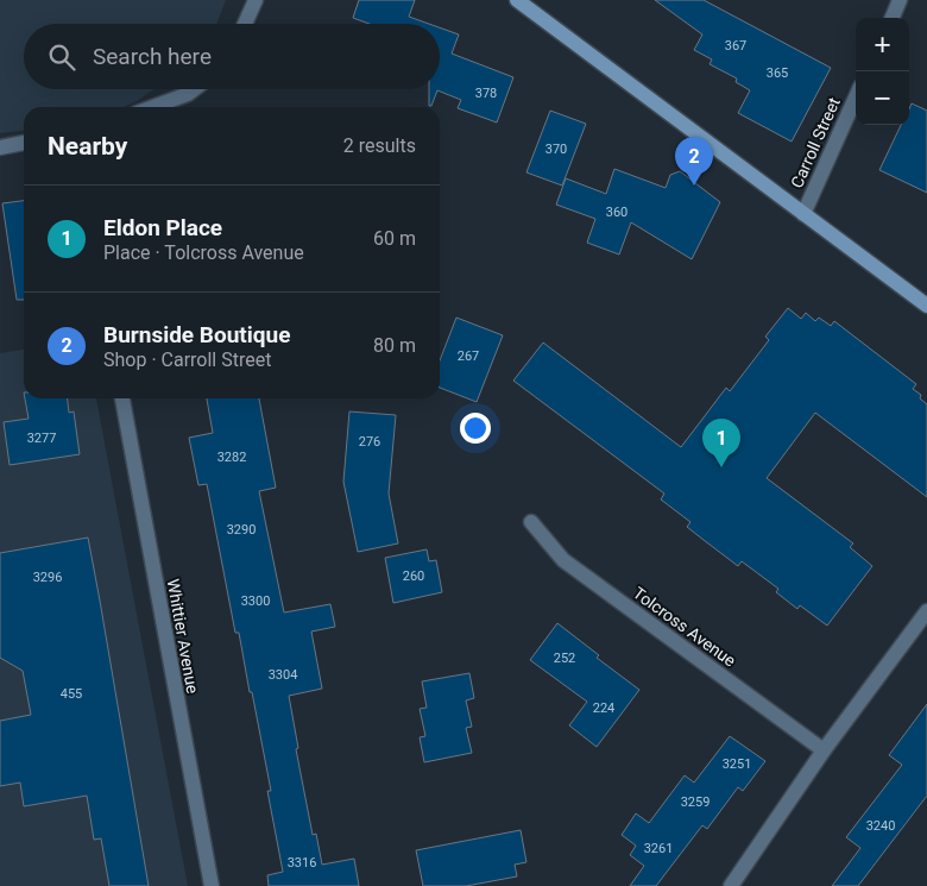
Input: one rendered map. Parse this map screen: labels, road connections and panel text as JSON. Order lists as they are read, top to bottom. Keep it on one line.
{"streets":{"street":["Carroll Street","Tolcross Avenue","Whittier Avenue"]},"house_numbers":["367","365","378","370","360","267","3277","276","3282","3290","260","3296","3300","252","3304","455","224","3251","3259","3240","3261","3316"],"page":{"map_buttons":["+","−"],"search":"Search here","heading":["Nearby","2 results"],"pins":["2","1"],"list":[{"mark":"1","name":"Eldon Place","note":"Place · Tolcross Avenue","value":"60 m"},{"mark":"2","name":"Burnside Boutique","note":"Shop · Carroll Street","value":"80 m"}]}}
